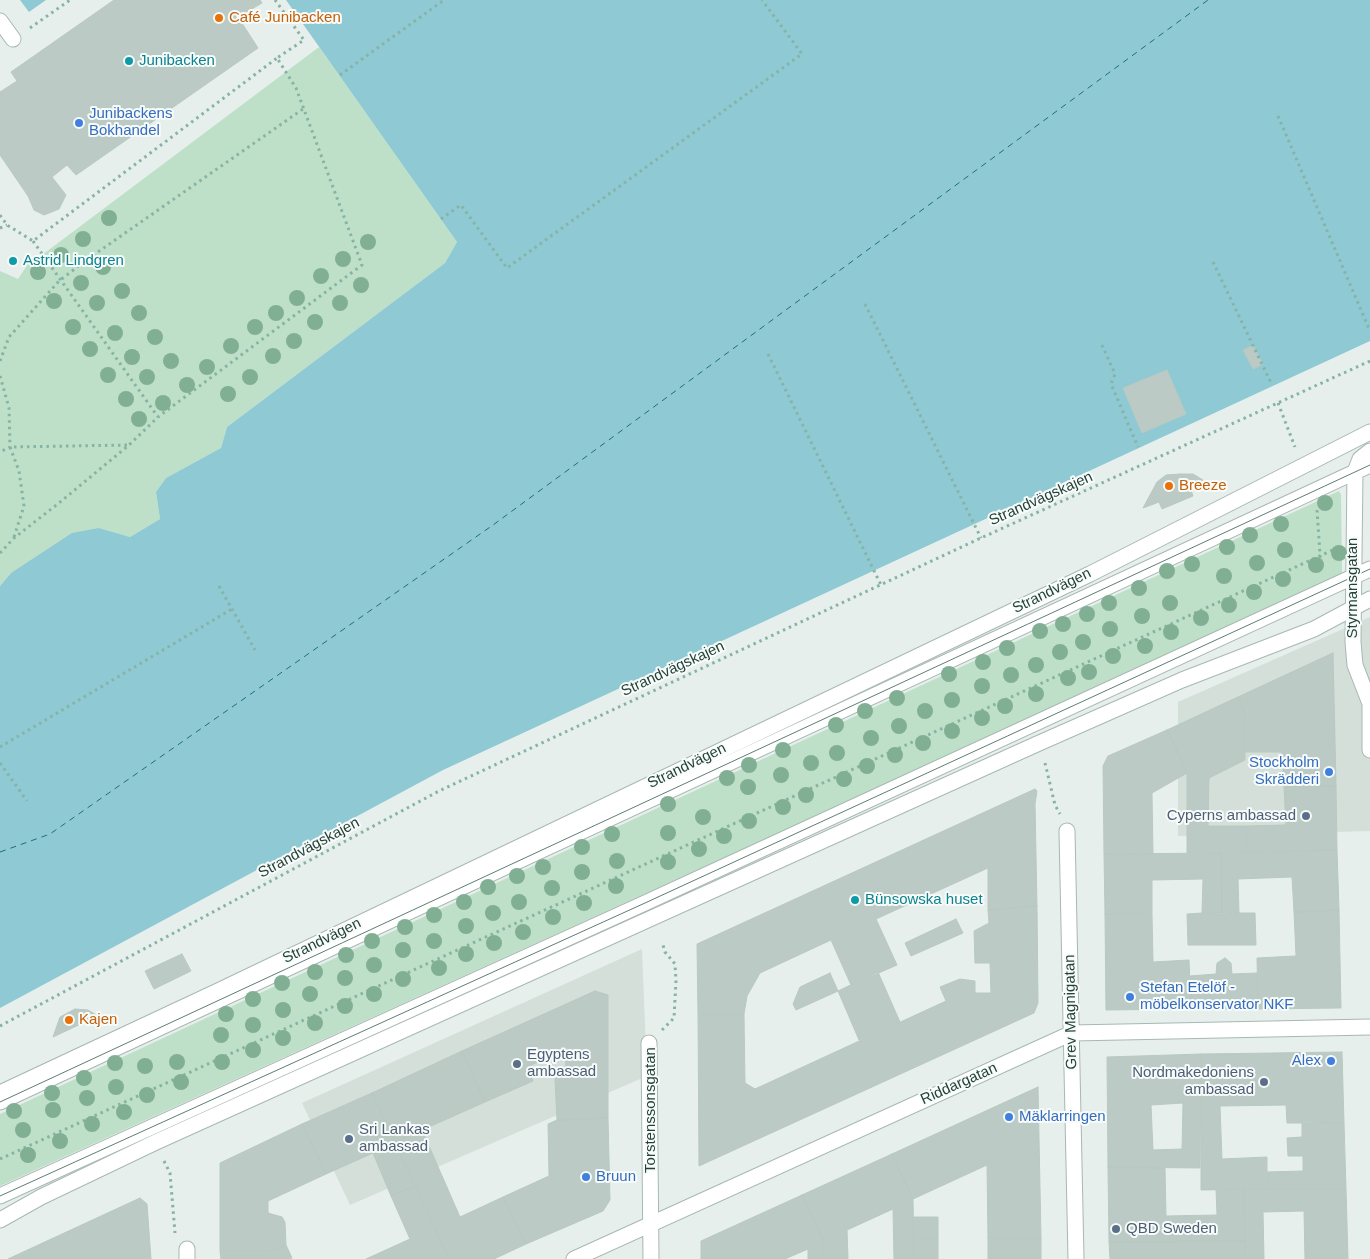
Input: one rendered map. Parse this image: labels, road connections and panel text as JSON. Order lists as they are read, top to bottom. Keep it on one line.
{"streets":{"street":["Styrmansgatan","Strandvägen","Grev Magnigatan","Riddargatan","Torstenssonsgatan"],"path":["Strandvägskajen"]},"crossings":[["Styrmansgatan","Strandvägen"],["Grev Magnigatan","Riddargatan"],["Riddargatan","Torstenssonsgatan"]],"places":["Café Junibacken","Junibacken","Junibackens Bokhandel","Astrid Lindgren","Breeze","Stockholm Skrädderi","Cyperns ambassad","Bünsowska huset","Stefan Etelöf - möbelkonservator NKF","Kajen","Alex","Egyptens ambassad","Nordmakedoniens ambassad","Mäklarringen","Sri Lankas ambassad","Bruun","QBD Sweden"]}
